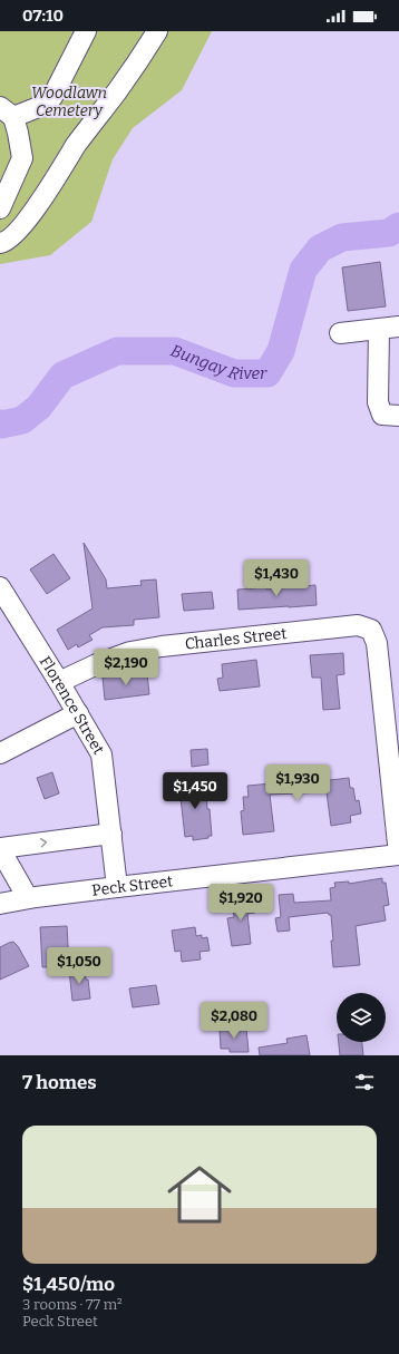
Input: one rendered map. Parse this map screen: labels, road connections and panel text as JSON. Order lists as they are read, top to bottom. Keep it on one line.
{"streets":{"street":["Charles Street","Florence Street","Peck Street"]},"crossings":[["Charles Street","Florence Street"],["Charles Street","Peck Street"],["Florence Street","Peck Street"]],"water":["Bungay River"],"parks":["Woodlawn Cemetery"],"page":{"status":"07:10","price":["$1,430","$2,190","$1,930","$1,450","$1,920","$1,050","$2,080"],"heading":"7 homes","list":[{"name":"$1,450/mo","note":"3 rooms · 77 m² · Peck Street"}]}}
